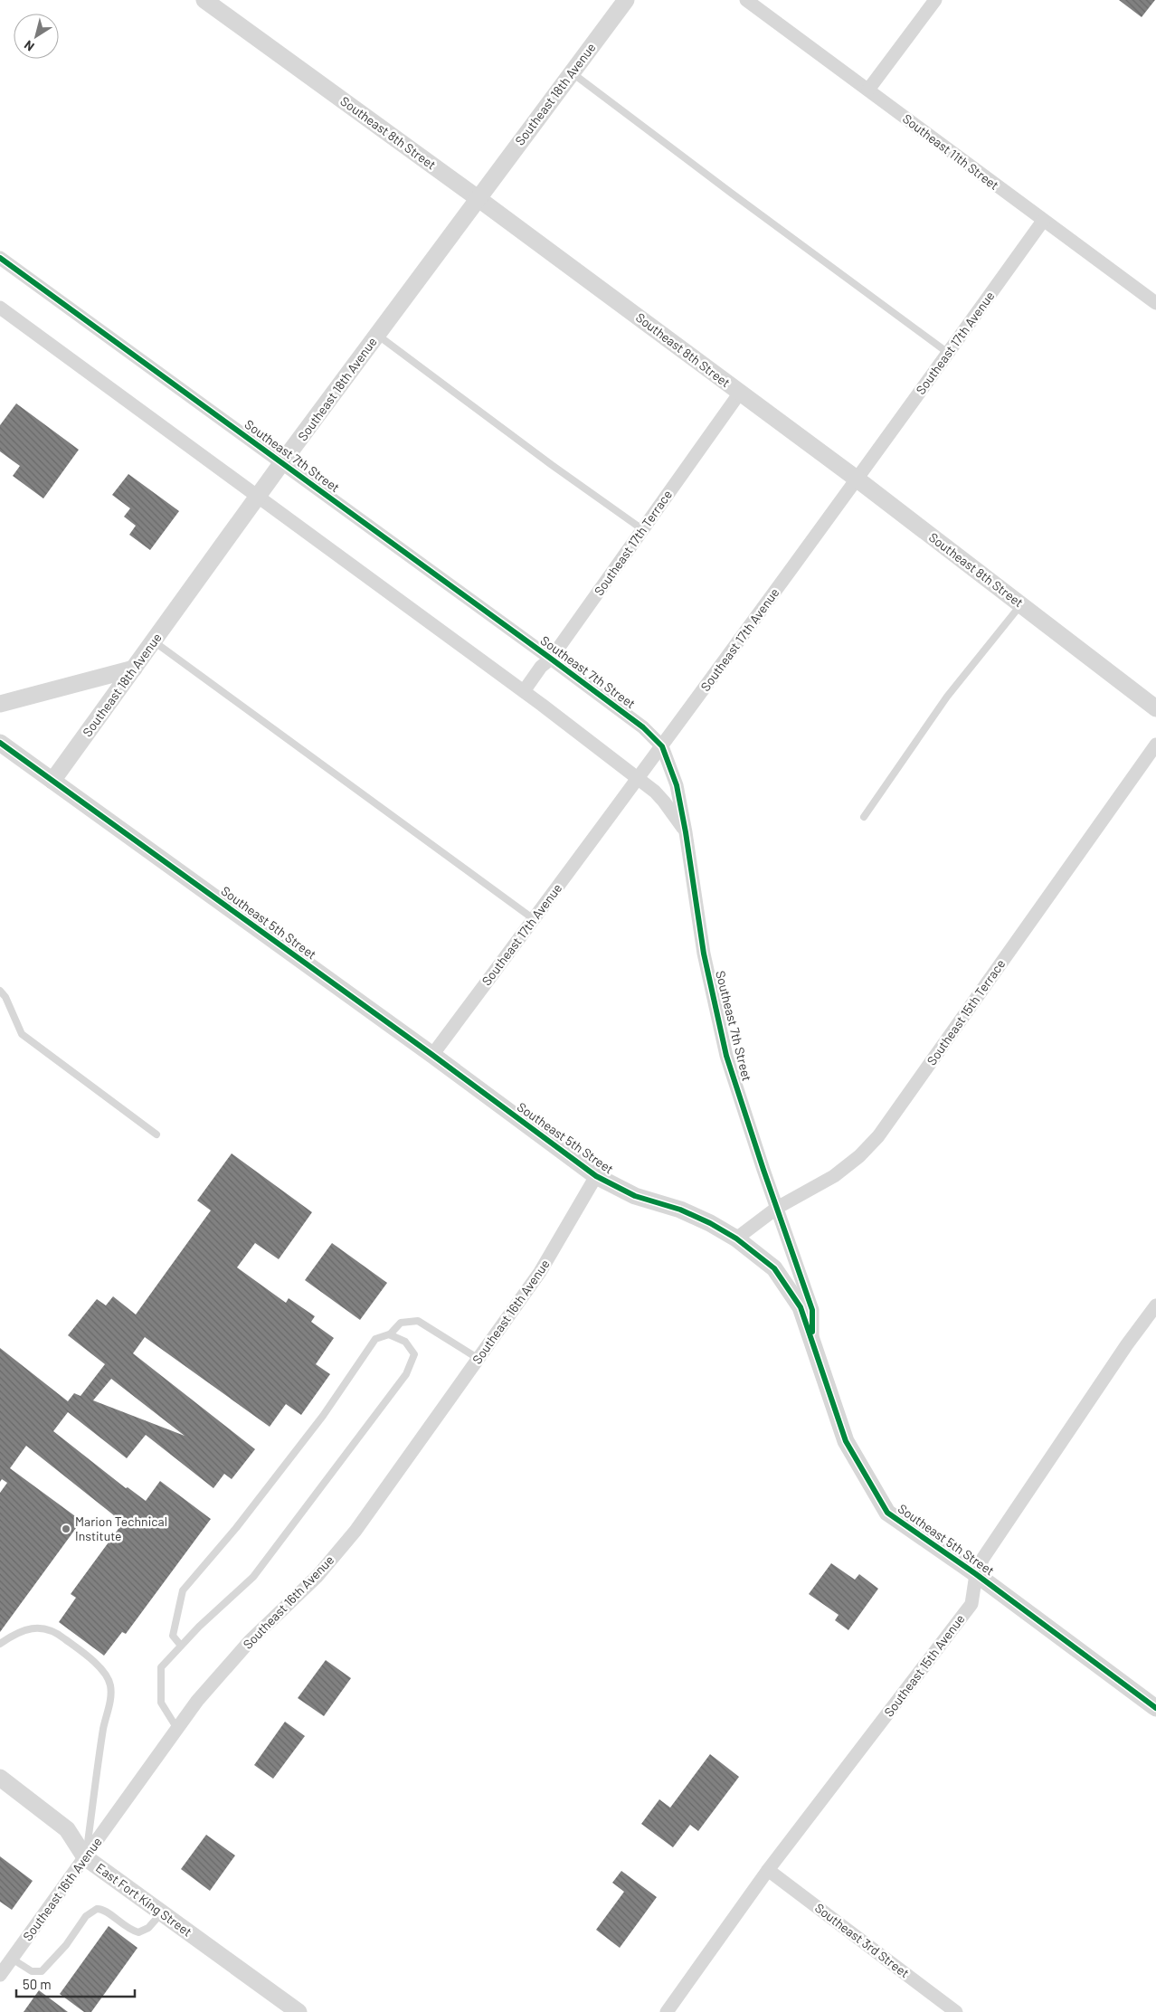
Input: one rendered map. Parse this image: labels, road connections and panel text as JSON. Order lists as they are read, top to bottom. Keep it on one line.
{"streets":{"street":["Southeast 18th Avenue","Southeast 8th Street","Southeast 11th Street","Southeast 17th Avenue","Southeast 7th Street","Southeast 17th Terrace","Southeast 5th Street","Southeast 15th Terrace","Southeast 16th Avenue","Southeast 15th Avenue","East Fort King Street","Southeast 3rd Street"]},"crossings":[["Southeast 18th Avenue","Southeast 8th Street"],["Southeast 18th Avenue","Southeast 7th Street"],["Southeast 18th Avenue","Southeast 5th Street"],["Southeast 8th Street","Southeast 17th Avenue"],["Southeast 8th Street","Southeast 17th Terrace"],["Southeast 11th Street","Southeast 17th Avenue"],["Southeast 17th Avenue","Southeast 7th Street"],["Southeast 17th Avenue","Southeast 5th Street"],["Southeast 7th Street","Southeast 17th Terrace"],["Southeast 7th Street","Southeast 5th Street"],["Southeast 7th Street","Southeast 15th Terrace"],["Southeast 5th Street","Southeast 15th Terrace"],["Southeast 5th Street","Southeast 16th Avenue"],["Southeast 5th Street","Southeast 15th Avenue"],["Southeast 16th Avenue","East Fort King Street"],["Southeast 15th Avenue","Southeast 3rd Street"]],"places":["Marion Technical Institute"],"scale_bar":"50 m","north":"bottom left"}
